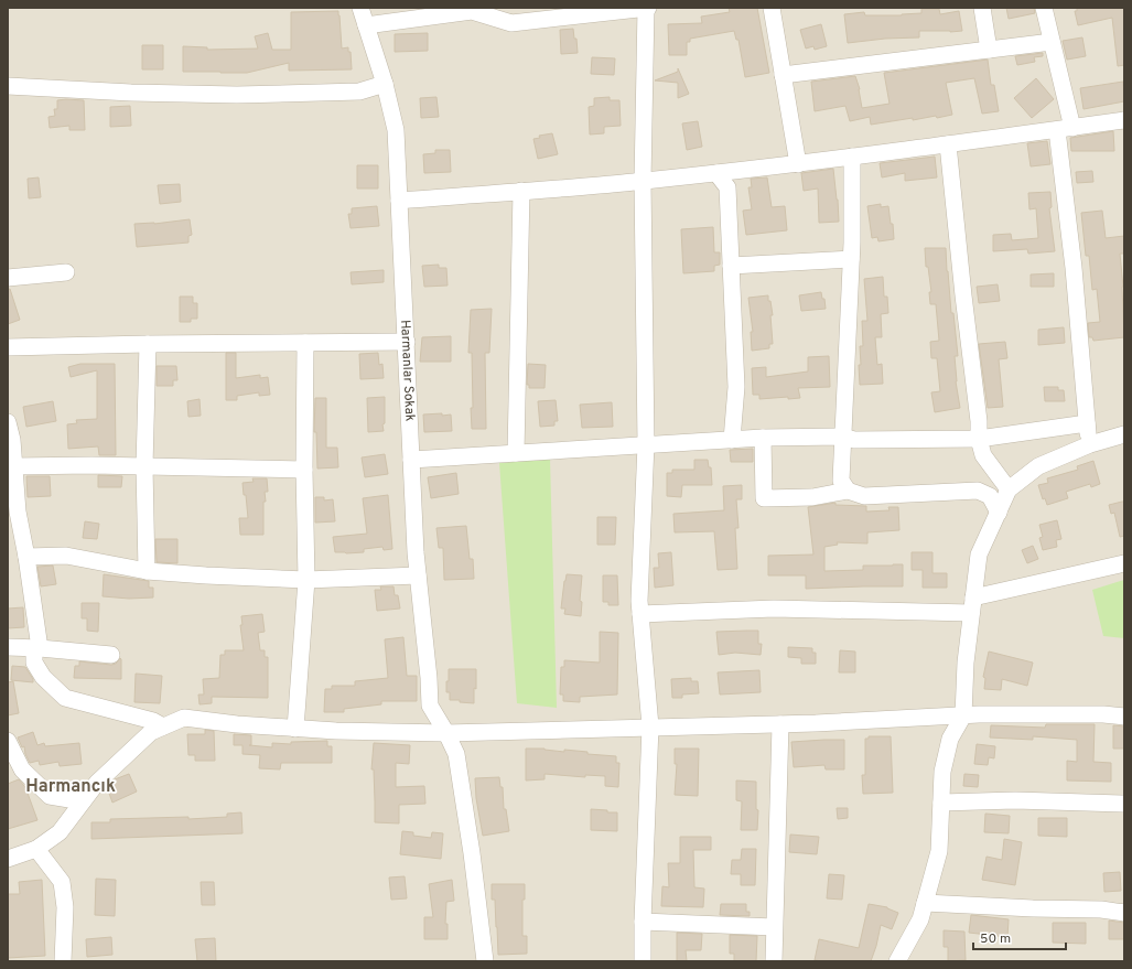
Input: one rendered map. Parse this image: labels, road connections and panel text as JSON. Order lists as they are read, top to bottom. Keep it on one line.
{"streets":{"street":["Harmanlar Sokak"]},"districts":["Harmancık"],"scale_bar":"50 m"}
